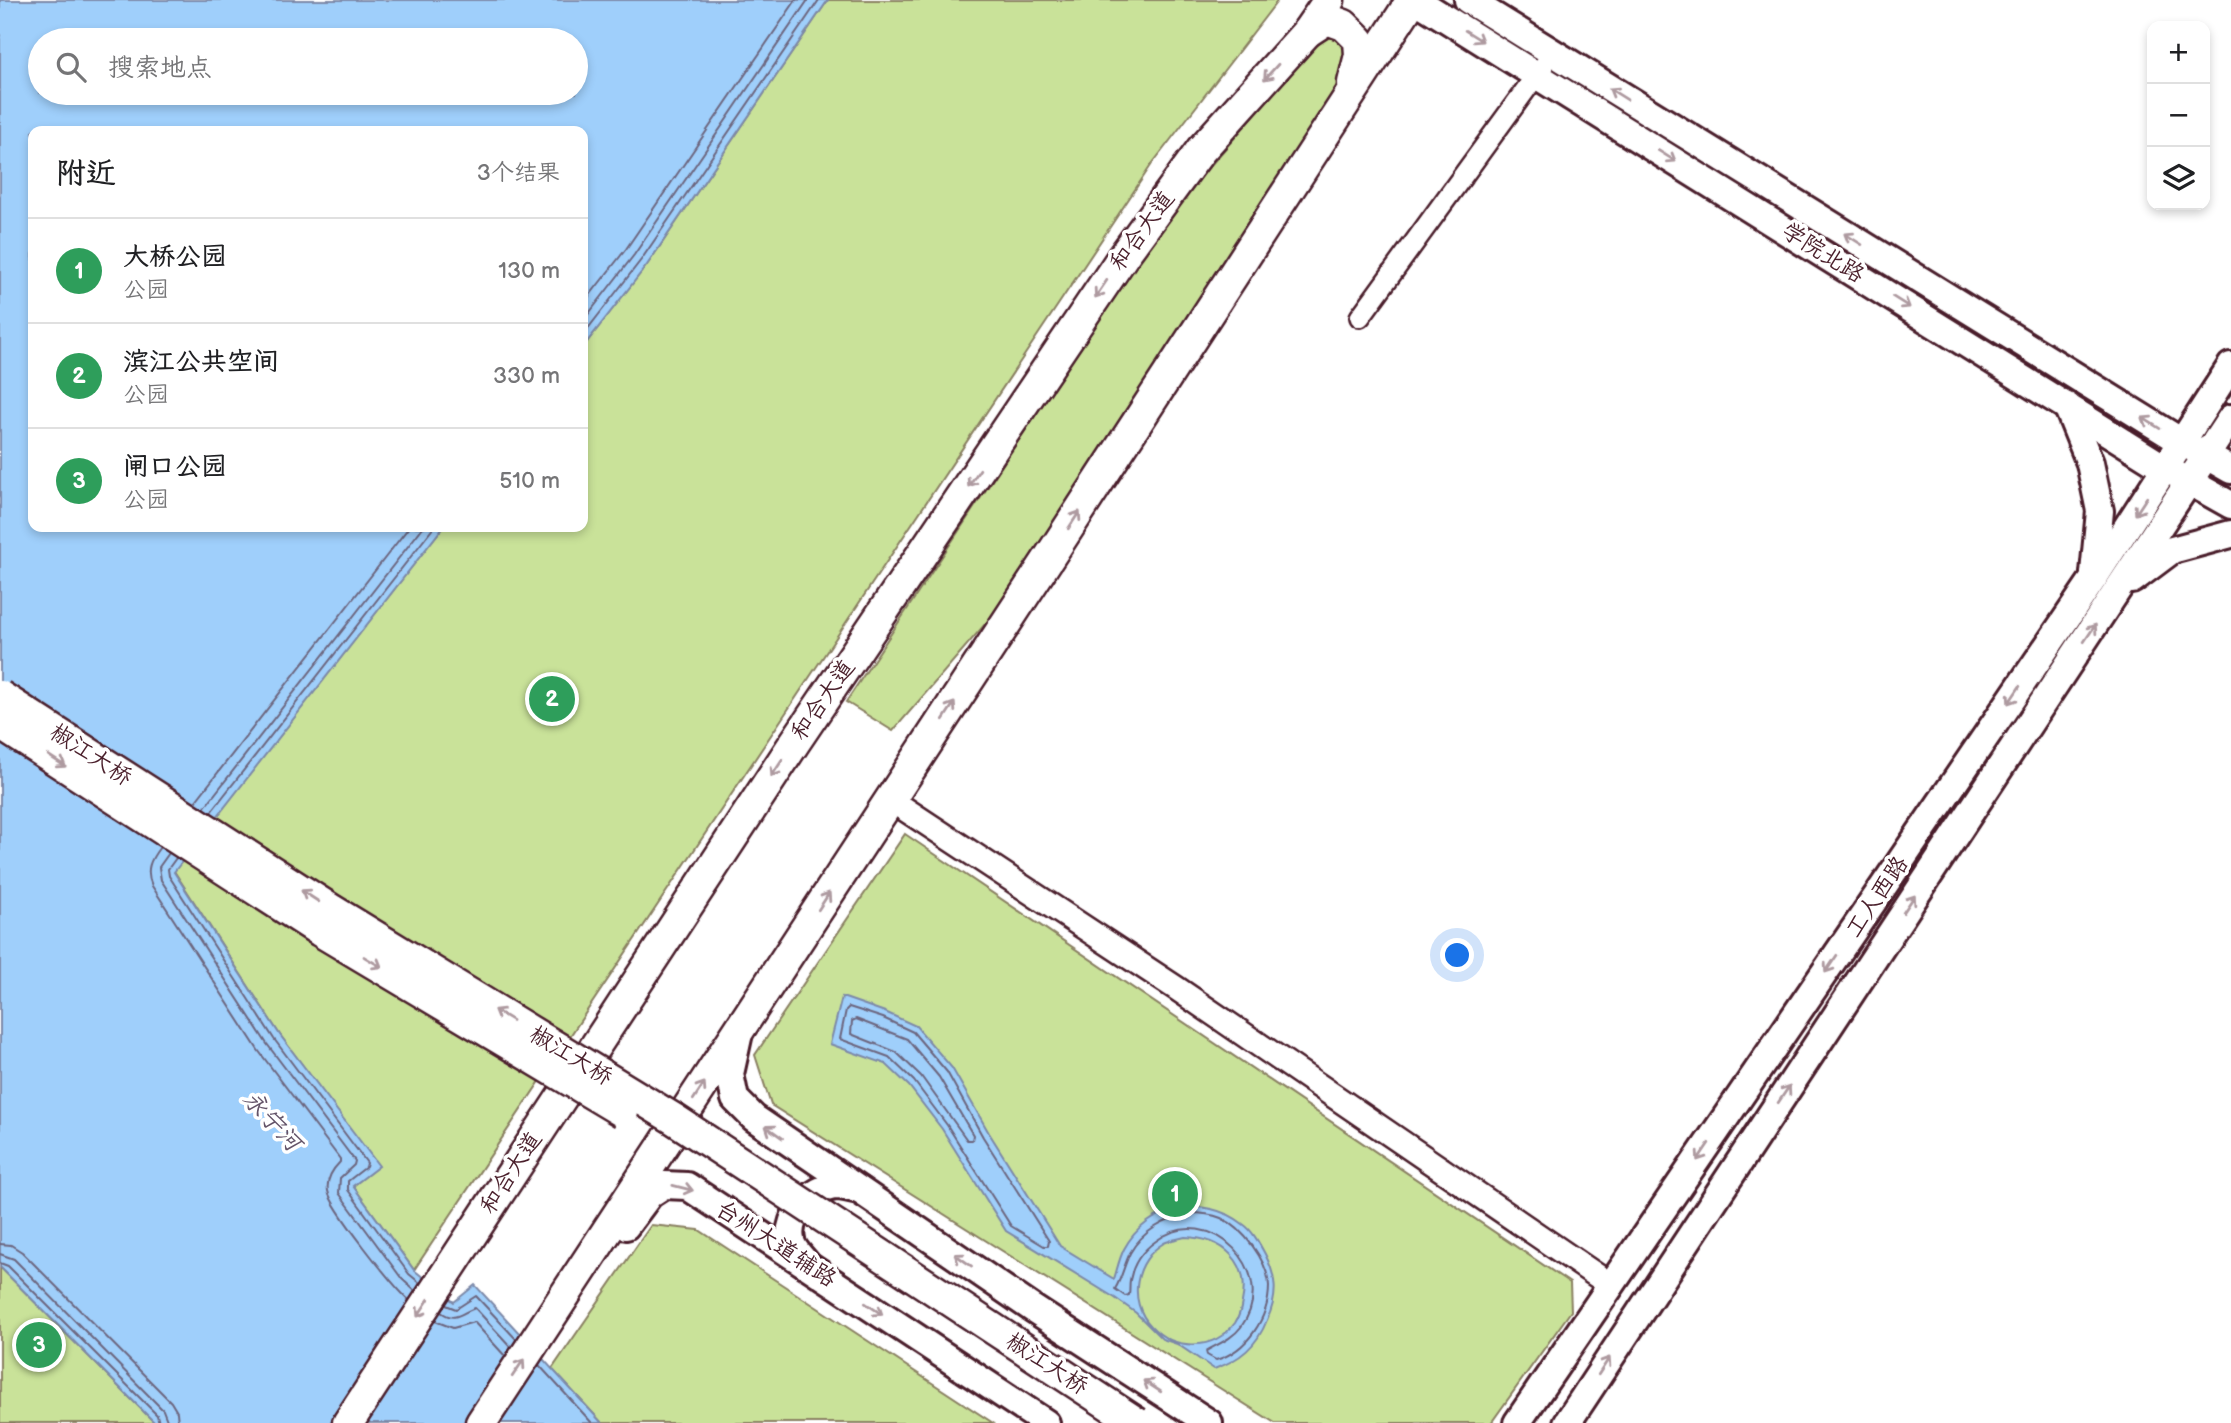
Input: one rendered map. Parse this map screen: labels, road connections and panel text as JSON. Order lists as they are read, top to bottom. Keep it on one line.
{"streets":{"main road":["和合大道","学院北路","椒江大桥","工人西路","台州大道辅路"]},"crossings":[["学院北路","工人西路"]],"water":["永宁河"],"page":{"map_buttons":["+","−"],"search":"搜索地点","heading":["附近","3个结果"],"list":[{"mark":"1","name":"大桥公园","note":"公园","value":"130 m"},{"mark":"2","name":"滨江公共空间","note":"公园","value":"330 m"},{"mark":"3","name":"闸口公园","note":"公园","value":"510 m"}],"pins":["2","1","3"]}}
